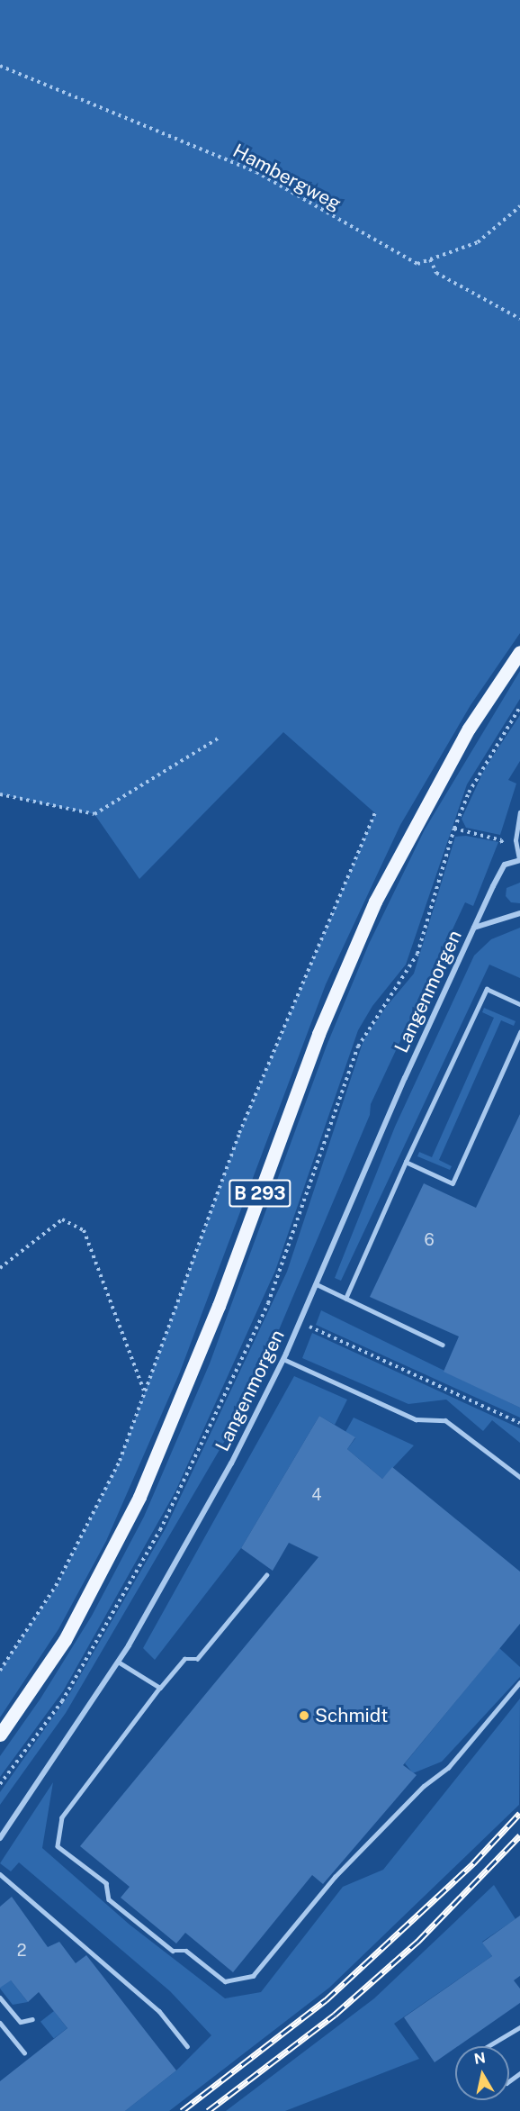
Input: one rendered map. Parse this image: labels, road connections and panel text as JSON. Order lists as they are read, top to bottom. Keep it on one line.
{"streets":{"main road":["B 293"],"street":["Langenmorgen"],"path":["Hambergweg"]},"places":["Schmidt"],"house_numbers":["6","4","2"],"north":"top"}
